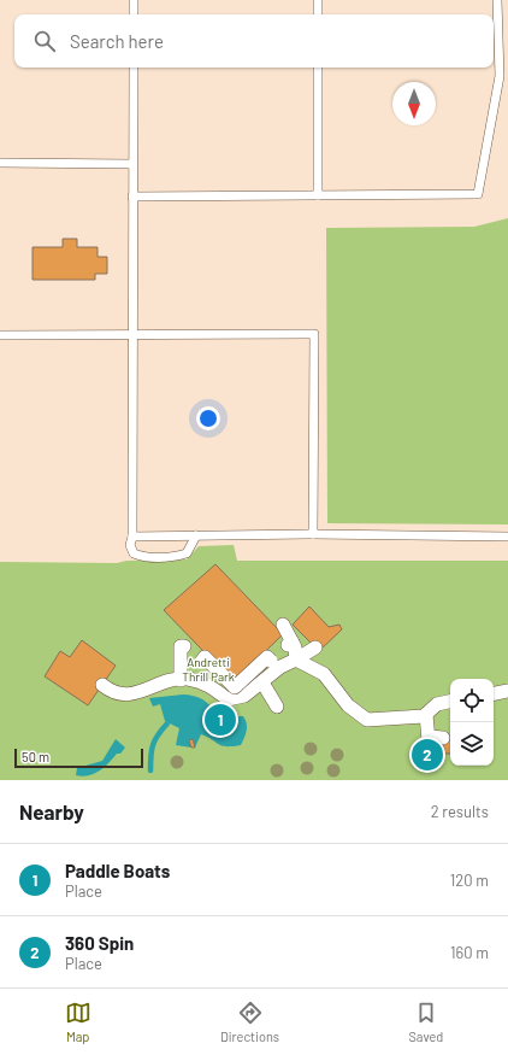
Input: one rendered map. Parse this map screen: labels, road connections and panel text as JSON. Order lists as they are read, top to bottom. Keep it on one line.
{"parks":["Andretti Thrill Park"],"scale_bar":"50 m","north":"bottom","page":{"search":"Search here","pins":["1","2"],"scale":"50 m","heading":["Nearby","2 results"],"list":[{"mark":"1","name":"Paddle Boats","note":"Place","value":"120 m"},{"mark":"2","name":"360 Spin","note":"Place","value":"160 m"}],"nav":["Map","Directions","Saved"]}}
